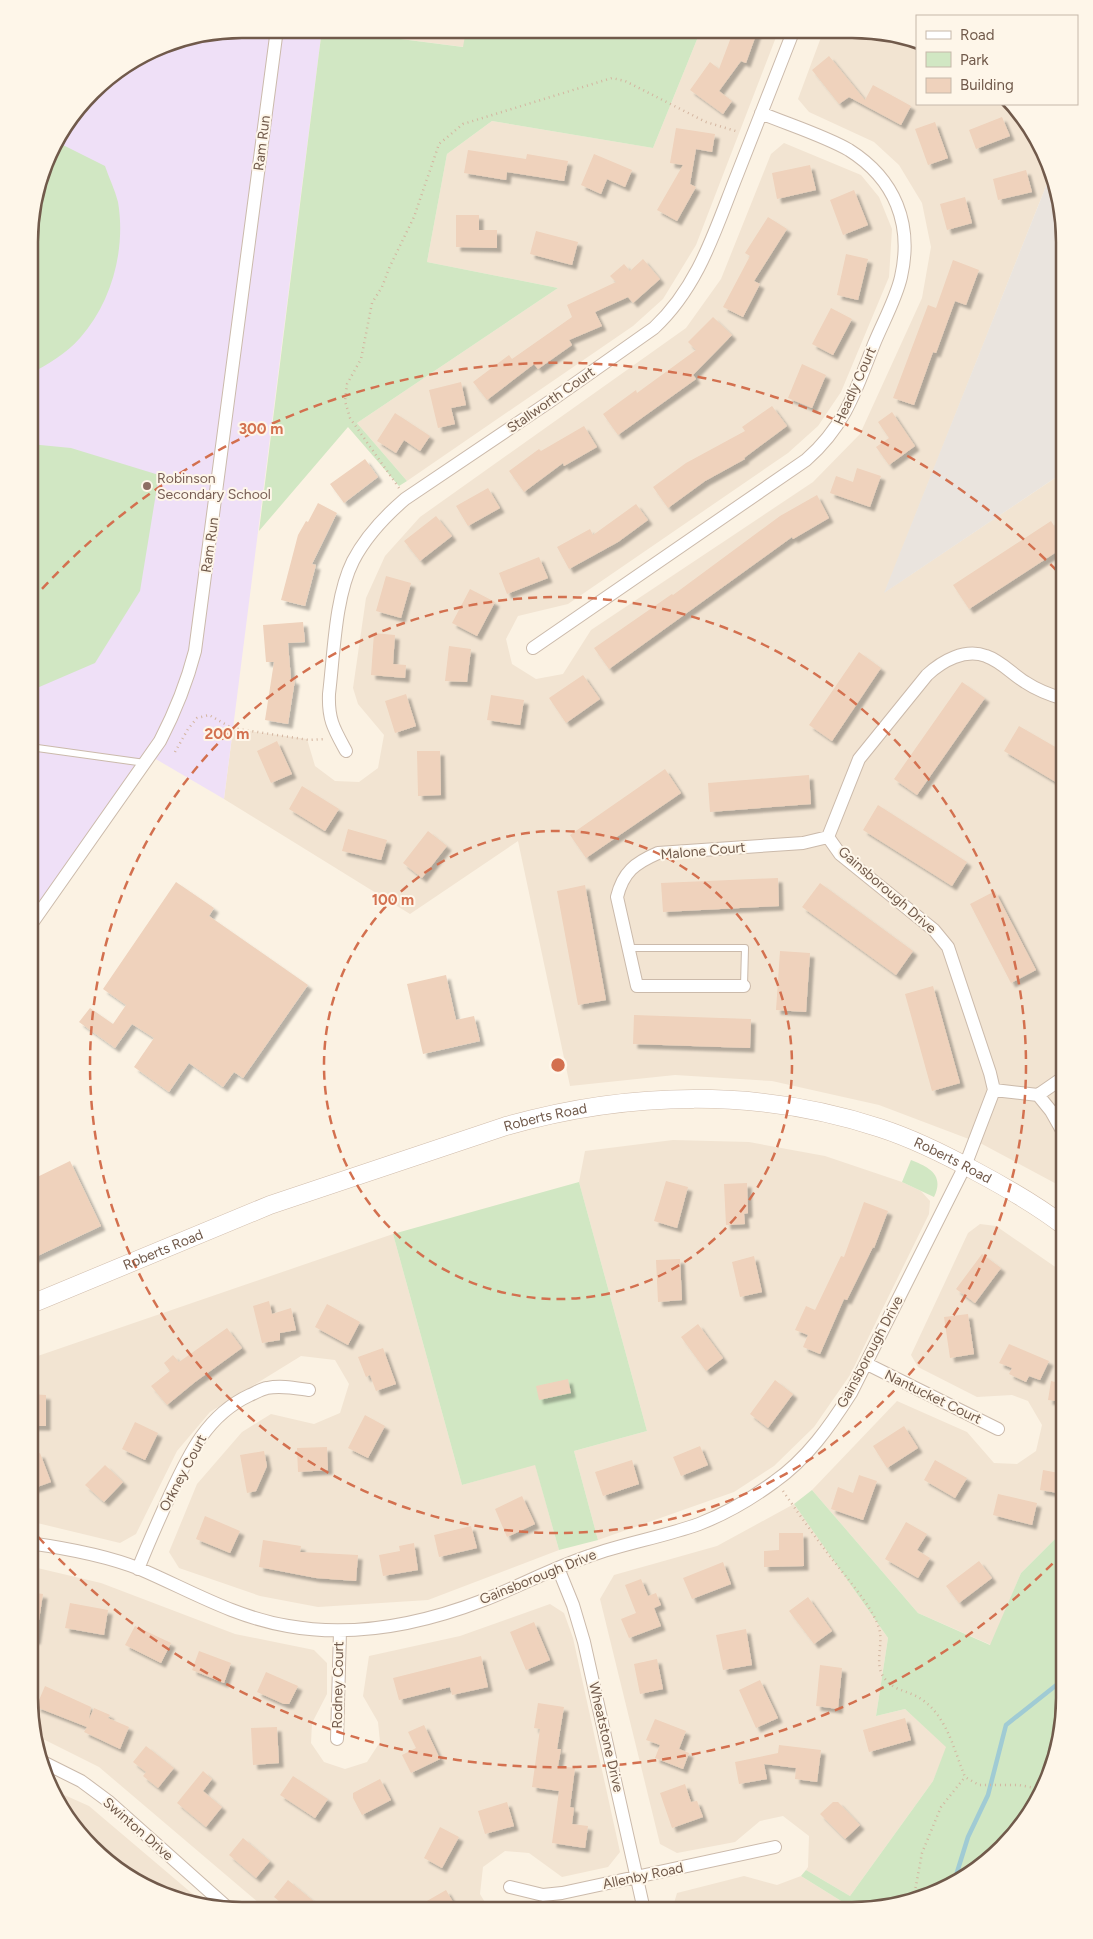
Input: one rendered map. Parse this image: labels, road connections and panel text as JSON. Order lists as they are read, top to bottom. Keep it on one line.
{"streets":{"main road":["Roberts Road"],"street":["Ram Run","Headly Court","Stallworth Court","Malone Court","Gainsborough Drive","Nantucket Court","Orkney Court","Rodney Court","Wheatstone Drive","Swinton Drive","Allenby Road"]},"crossings":[["Headly Court","Stallworth Court"],["Malone Court","Gainsborough Drive"],["Gainsborough Drive","Roberts Road"],["Gainsborough Drive","Nantucket Court"],["Gainsborough Drive","Orkney Court"],["Gainsborough Drive","Rodney Court"],["Gainsborough Drive","Wheatstone Drive"],["Wheatstone Drive","Allenby Road"]],"places":["Robinson Secondary School"],"legend":["Road","Park","Building"],"rings":["300 m","200 m","100 m"]}
